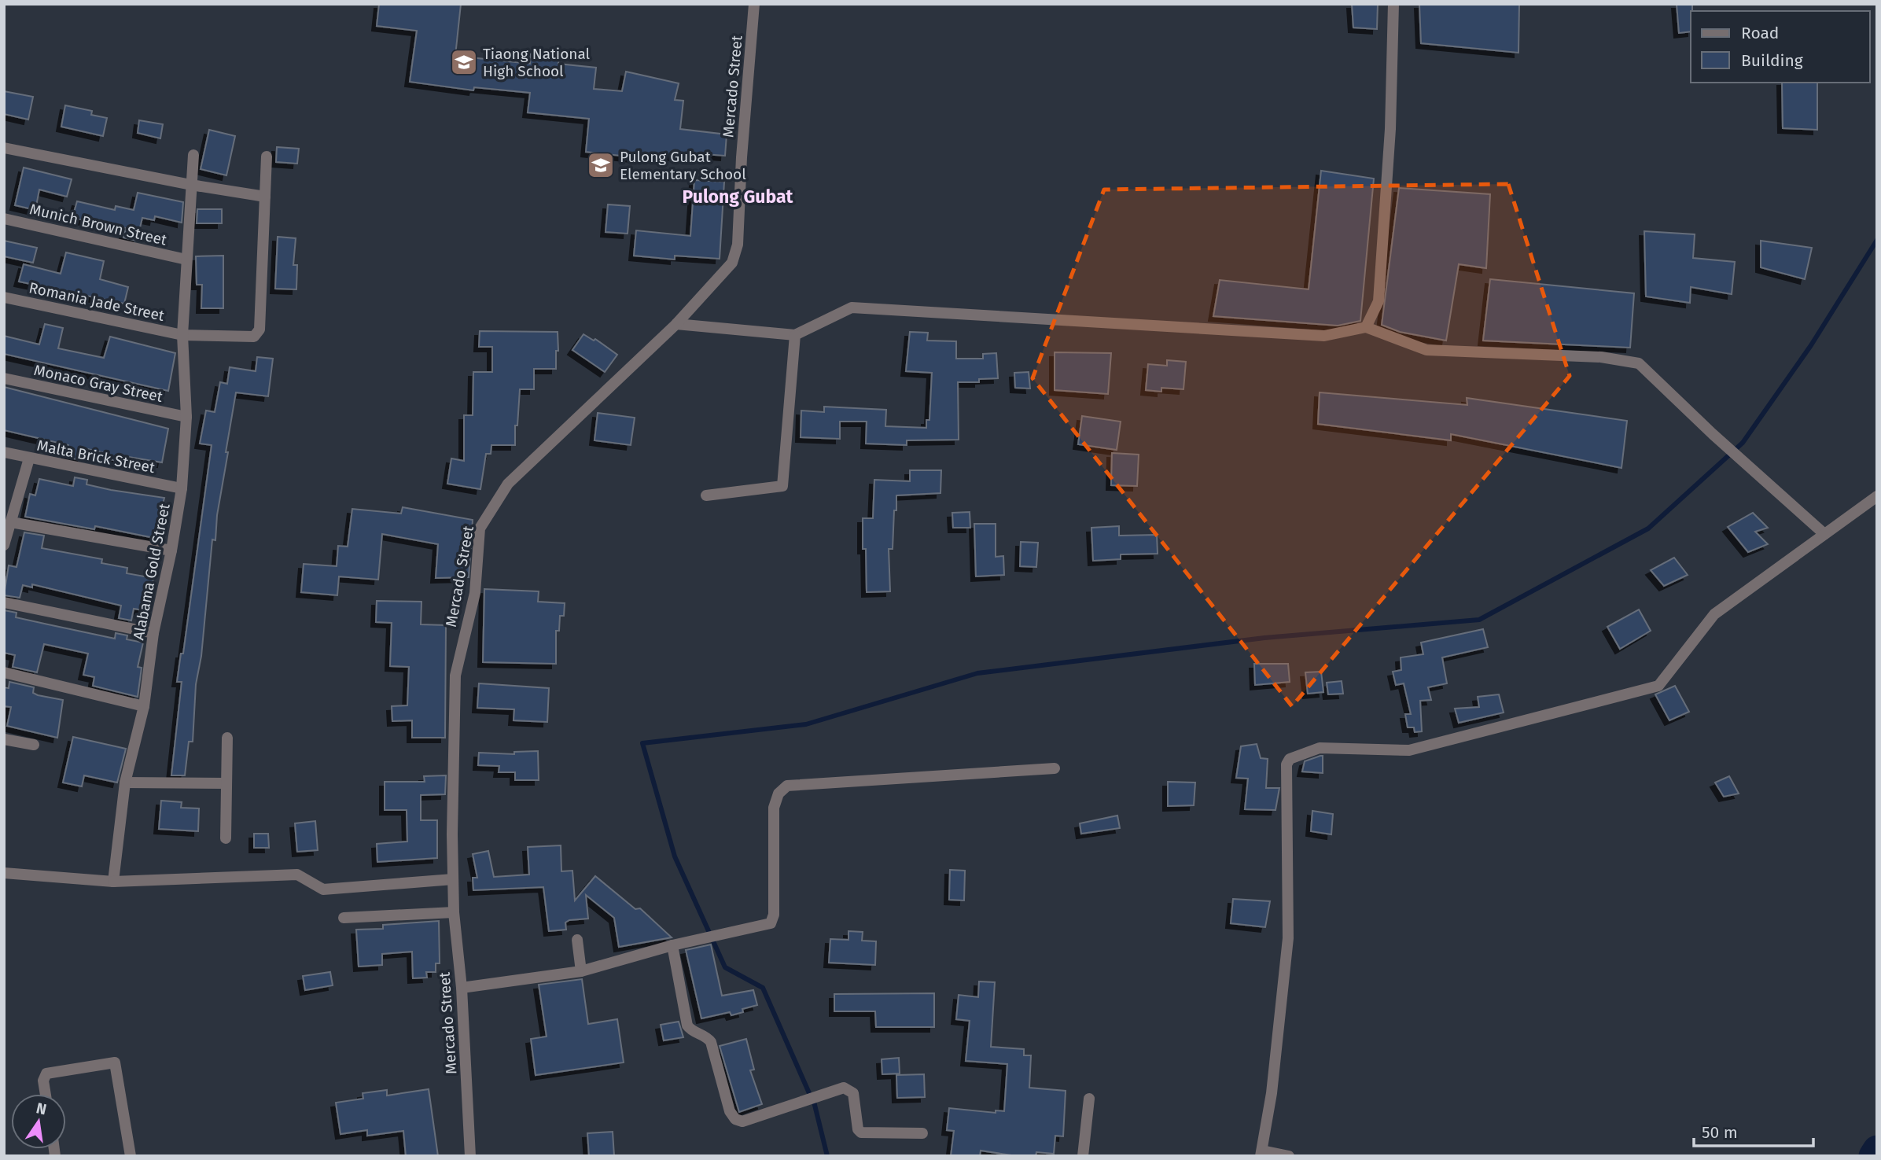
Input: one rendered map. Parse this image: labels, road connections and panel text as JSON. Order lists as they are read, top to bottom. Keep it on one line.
{"streets":{"street":["Mercado Street","Munich Brown Street","Romania Jade Street","Monaco Gray Street","Malta Brick Street","Alabama Gold Street"]},"crossings":[["Munich Brown Street","Alabama Gold Street"],["Romania Jade Street","Alabama Gold Street"],["Monaco Gray Street","Alabama Gold Street"],["Malta Brick Street","Alabama Gold Street"]],"districts":["Pulong Gubat"],"places":{"school or university":["Tiaong National High School","Pulong Gubat Elementary School"]},"legend":["Road","Building"],"scale_bar":"50 m","north":"top"}
